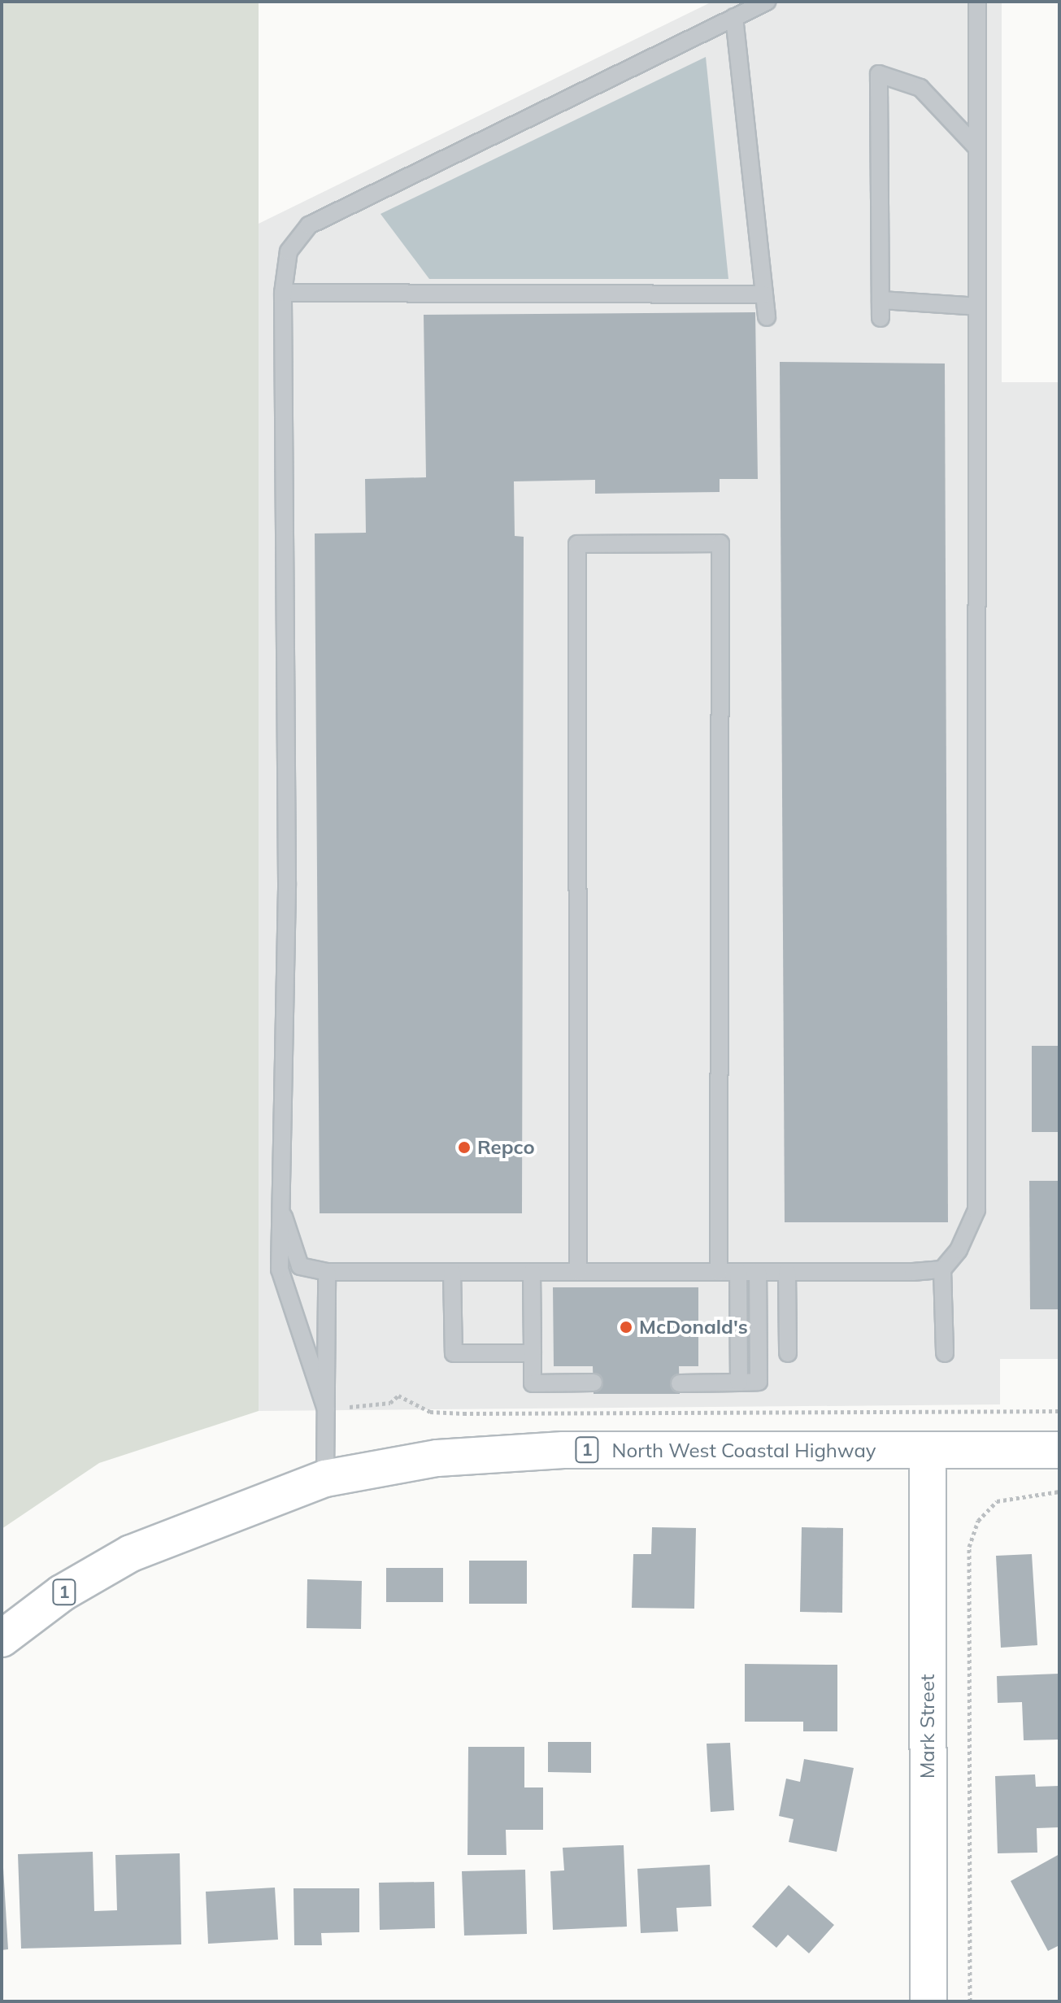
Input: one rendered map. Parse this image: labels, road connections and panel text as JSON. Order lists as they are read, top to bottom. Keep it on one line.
{"streets":{"main road":["1","North West Coastal Highway","Mark Street"]},"crossings":[["North West Coastal Highway","Mark Street"]],"places":["Repco","McDonald's"]}
